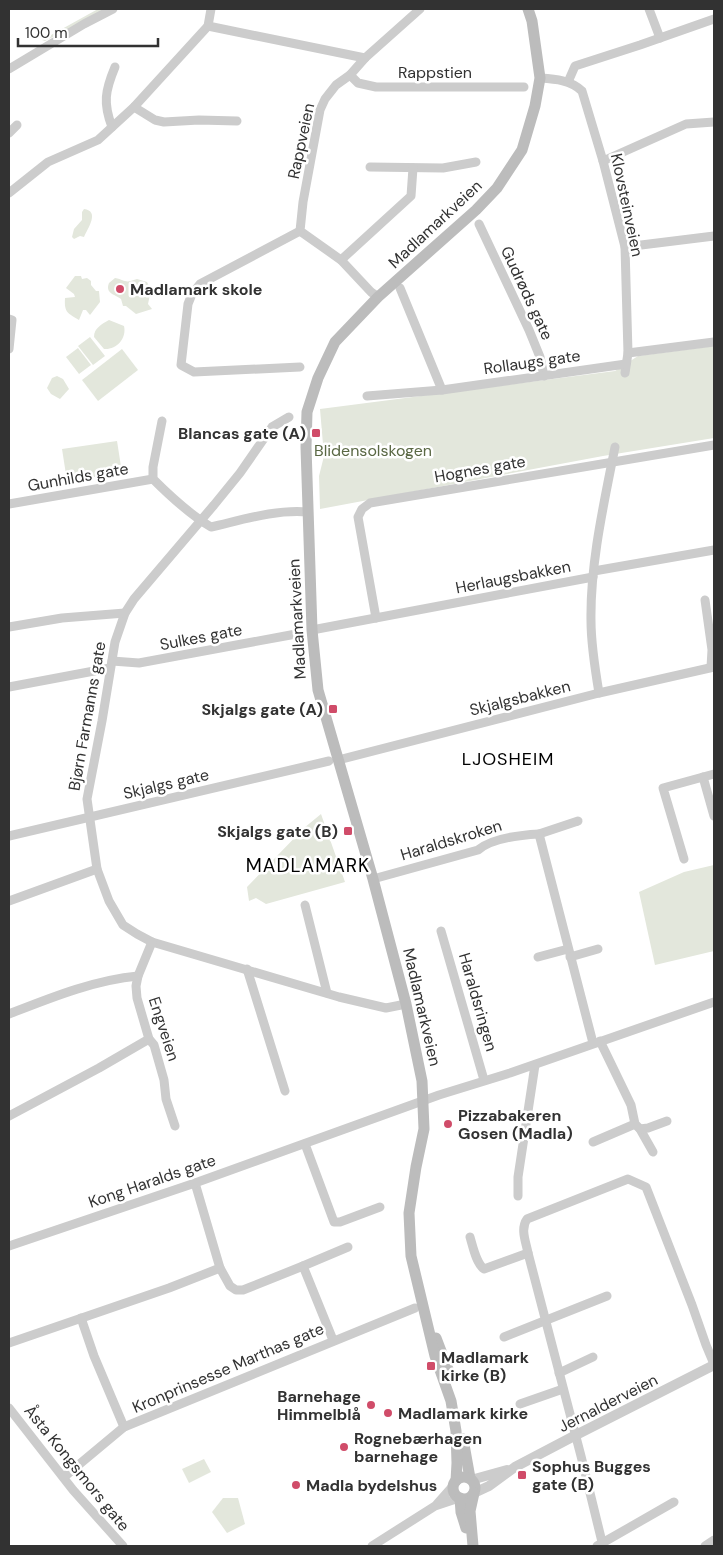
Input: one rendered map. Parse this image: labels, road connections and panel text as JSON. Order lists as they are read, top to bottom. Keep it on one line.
{"streets":{"main road":["Madlamarkveien"],"street":["Rappstien","Rappveien","Klovsteinveien","Gudrøds gate","Rollaugs gate","Hognes gate","Gunhilds gate","Herlaugsbakken","Sulkes gate","Skjalgsbakken","Bjørn Farmanns gate","Skjalgs gate","Haraldskroken","Haraldsringen","Engveien","Kong Haralds gate","Kronprinsesse Marthas gate","Jernalderveien","Åsta Kongsmors gate"]},"crossings":[["Rappstien","Rappveien"],["Klovsteinveien","Rollaugs gate"],["Madlamarkveien","Herlaugsbakken"],["Madlamarkveien","Skjalgsbakken"],["Madlamarkveien","Bjørn Farmanns gate"],["Madlamarkveien","Skjalgs gate"],["Madlamarkveien","Haraldskroken"],["Madlamarkveien","Kong Haralds gate"],["Madlamarkveien","Jernalderveien"],["Gudrøds gate","Rollaugs gate"],["Hognes gate","Herlaugsbakken"],["Gunhilds gate","Bjørn Farmanns gate"],["Sulkes gate","Bjørn Farmanns gate"],["Skjalgsbakken","Skjalgs gate"],["Bjørn Farmanns gate","Skjalgs gate"],["Bjørn Farmanns gate","Engveien"],["Haraldsringen","Kong Haralds gate"],["Kronprinsesse Marthas gate","Åsta Kongsmors gate"]],"districts":["LJOSHEIM","MADLAMARK"],"parks":["Blidensolskogen"],"places":{"other":["Madlamark skole","Pizzabakeren Gosen (Madla)","Barnehage Himmelblå","Madlamark kirke","Rognebærhagen barnehage","Madla bydelshus"],"transit":["Blancas gate (A)","Skjalgs gate (A)","Skjalgs gate (B)","Madlamark kirke (B)","Sophus Bugges gate (B)"]},"scale_bar":"100 m"}
